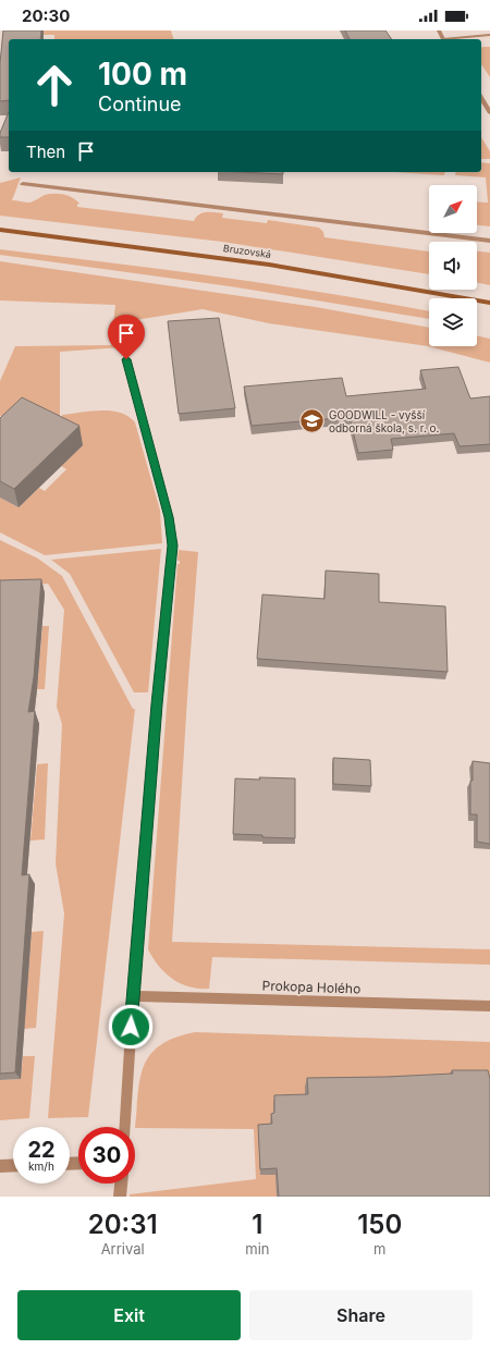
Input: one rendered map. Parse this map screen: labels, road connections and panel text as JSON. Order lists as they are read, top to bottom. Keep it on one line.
{"streets":{"main road":["Bruzovská"],"street":["Prokopa Holého"]},"places":{"school or university":["GOODWILL - vyšší odborná škola, s. r. o."]},"north":"top right","page":{"status":"20:30","turn":["100 m","Continue"],"then":"Then","speed":"22 km/h","limit":"30","eta":["20:31","Arrival","1","min","150","m"],"buttons":["Exit","Share"]}}
